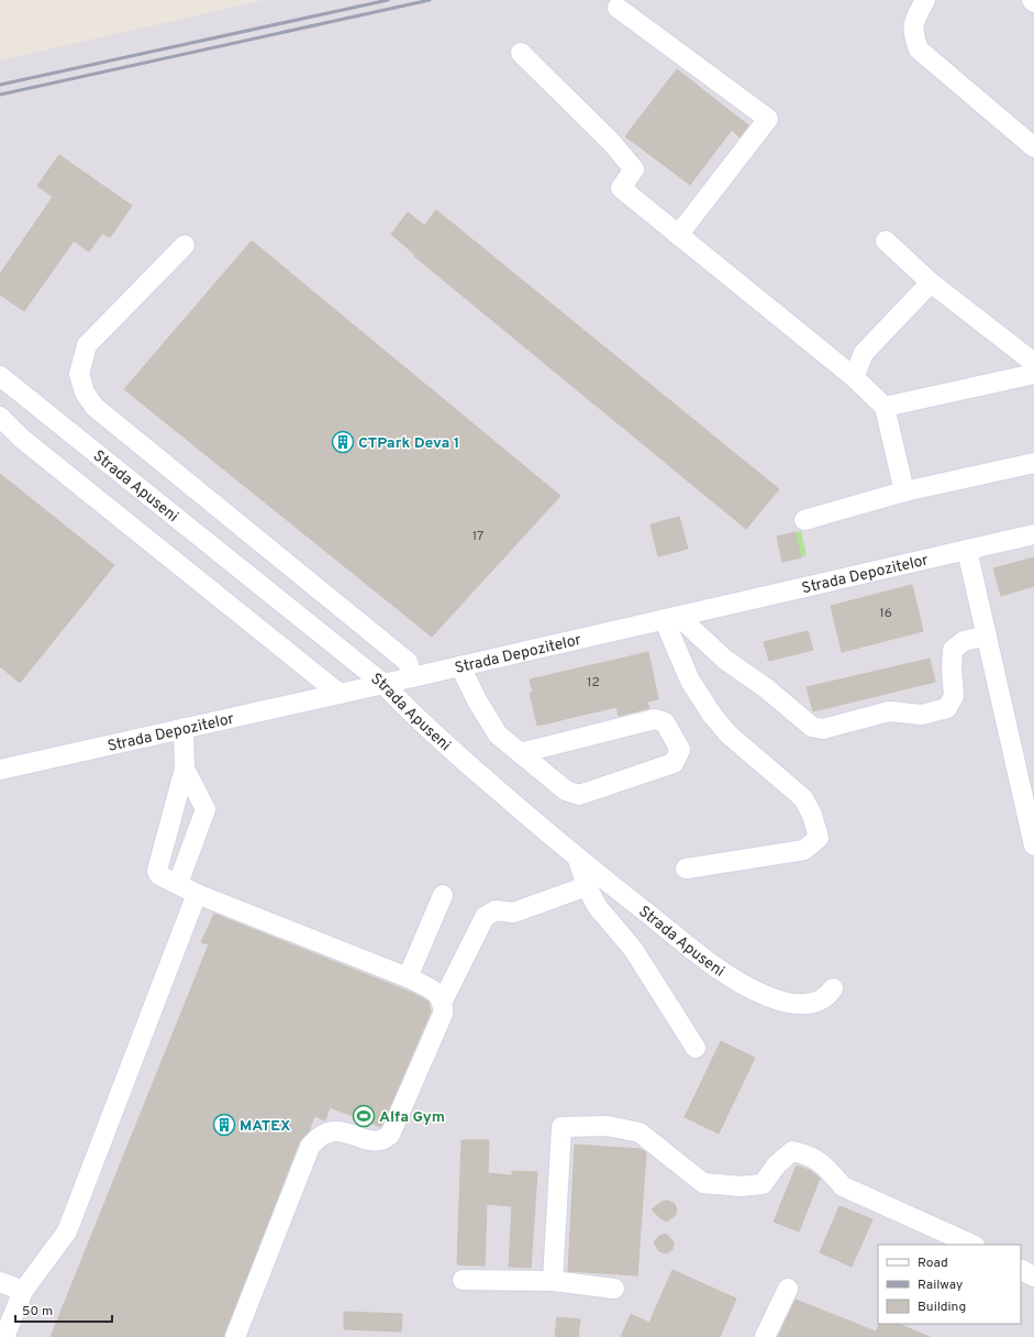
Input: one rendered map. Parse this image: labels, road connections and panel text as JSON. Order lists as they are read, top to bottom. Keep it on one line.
{"streets":{"street":["Strada Apuseni","Strada Depozitelor"]},"crossings":[["Strada Apuseni","Strada Depozitelor"]],"places":{"building":["CTPark Deva 1","MATEX"],"sports":["Alfa Gym"]},"house_numbers":["17","16","12"],"legend":["Road","Railway","Building"],"scale_bar":"50 m"}
